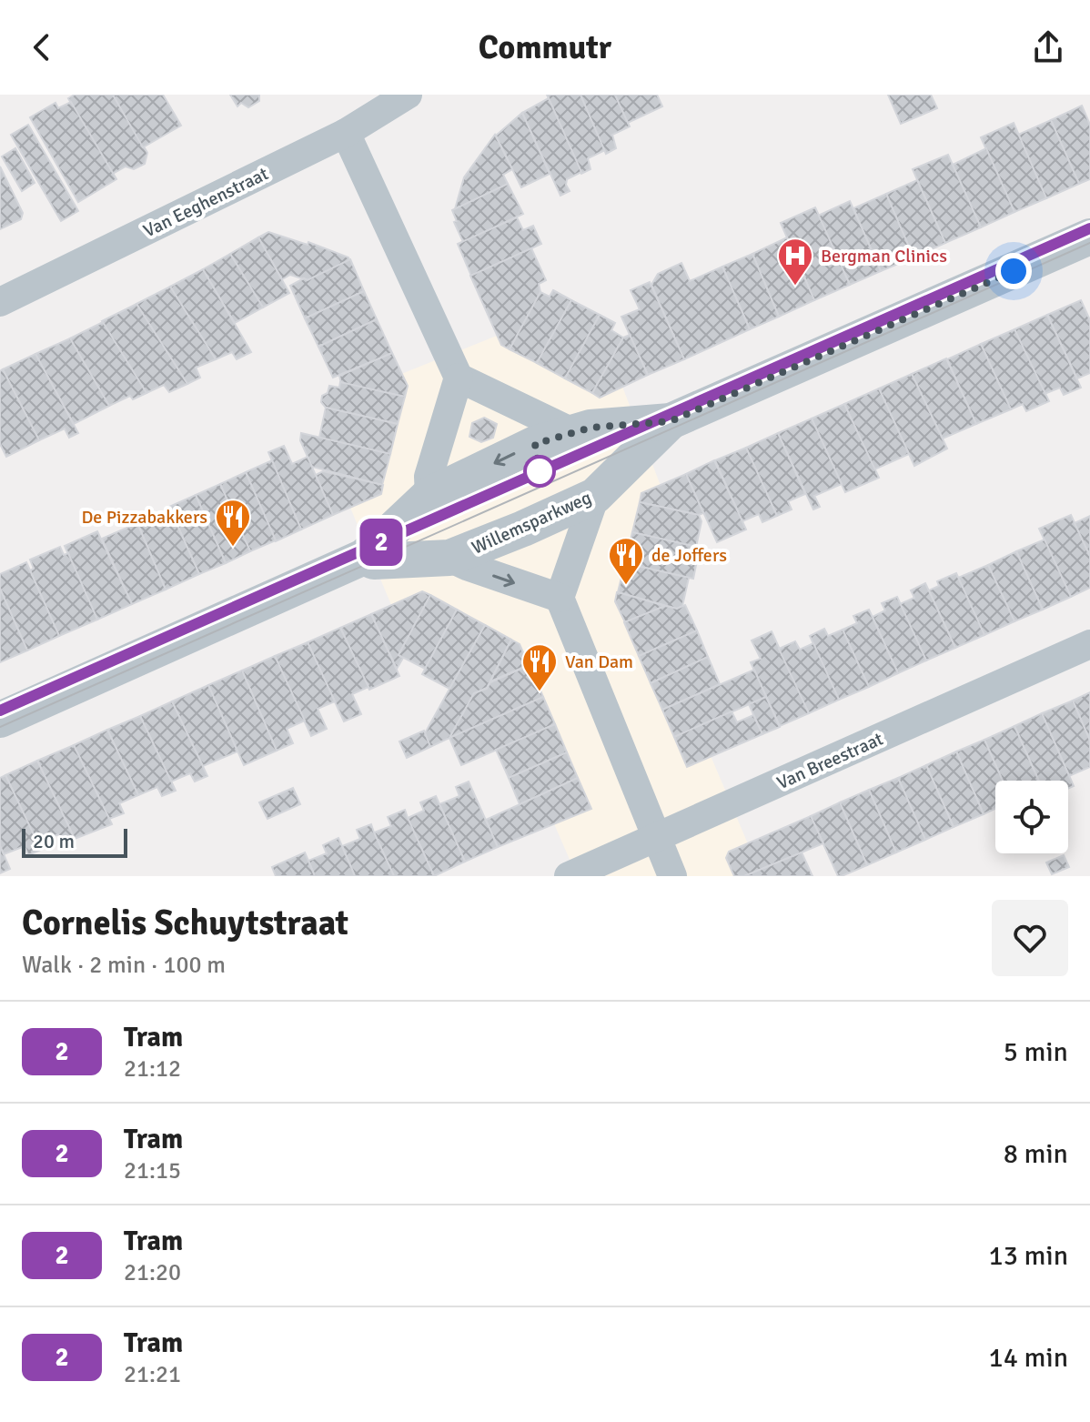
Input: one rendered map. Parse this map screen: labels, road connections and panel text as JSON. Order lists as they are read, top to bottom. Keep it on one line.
{"streets":{"street":["Van Eeghenstraat","Willemsparkweg","Van Breestraat"]},"places":{"hospital":["Bergman Clinics"],"restaurant":["De Pizzabakkers","de Joffers","Van Dam"]},"lines":["tram line 2"],"scale_bar":"20 m","page":{"header":"Commutr","on_map":"2","scale":"20 m","heading":["Cornelis Schuytstraat","Walk · 2 min · 100 m"],"list":[{"mark":"2","name":"Tram","note":"21:12","value":"5 min"},{"mark":"2","name":"Tram","note":"21:15","value":"8 min"},{"mark":"2","name":"Tram","note":"21:20","value":"13 min"},{"mark":"2","name":"Tram","note":"21:21","value":"14 min"}]}}
